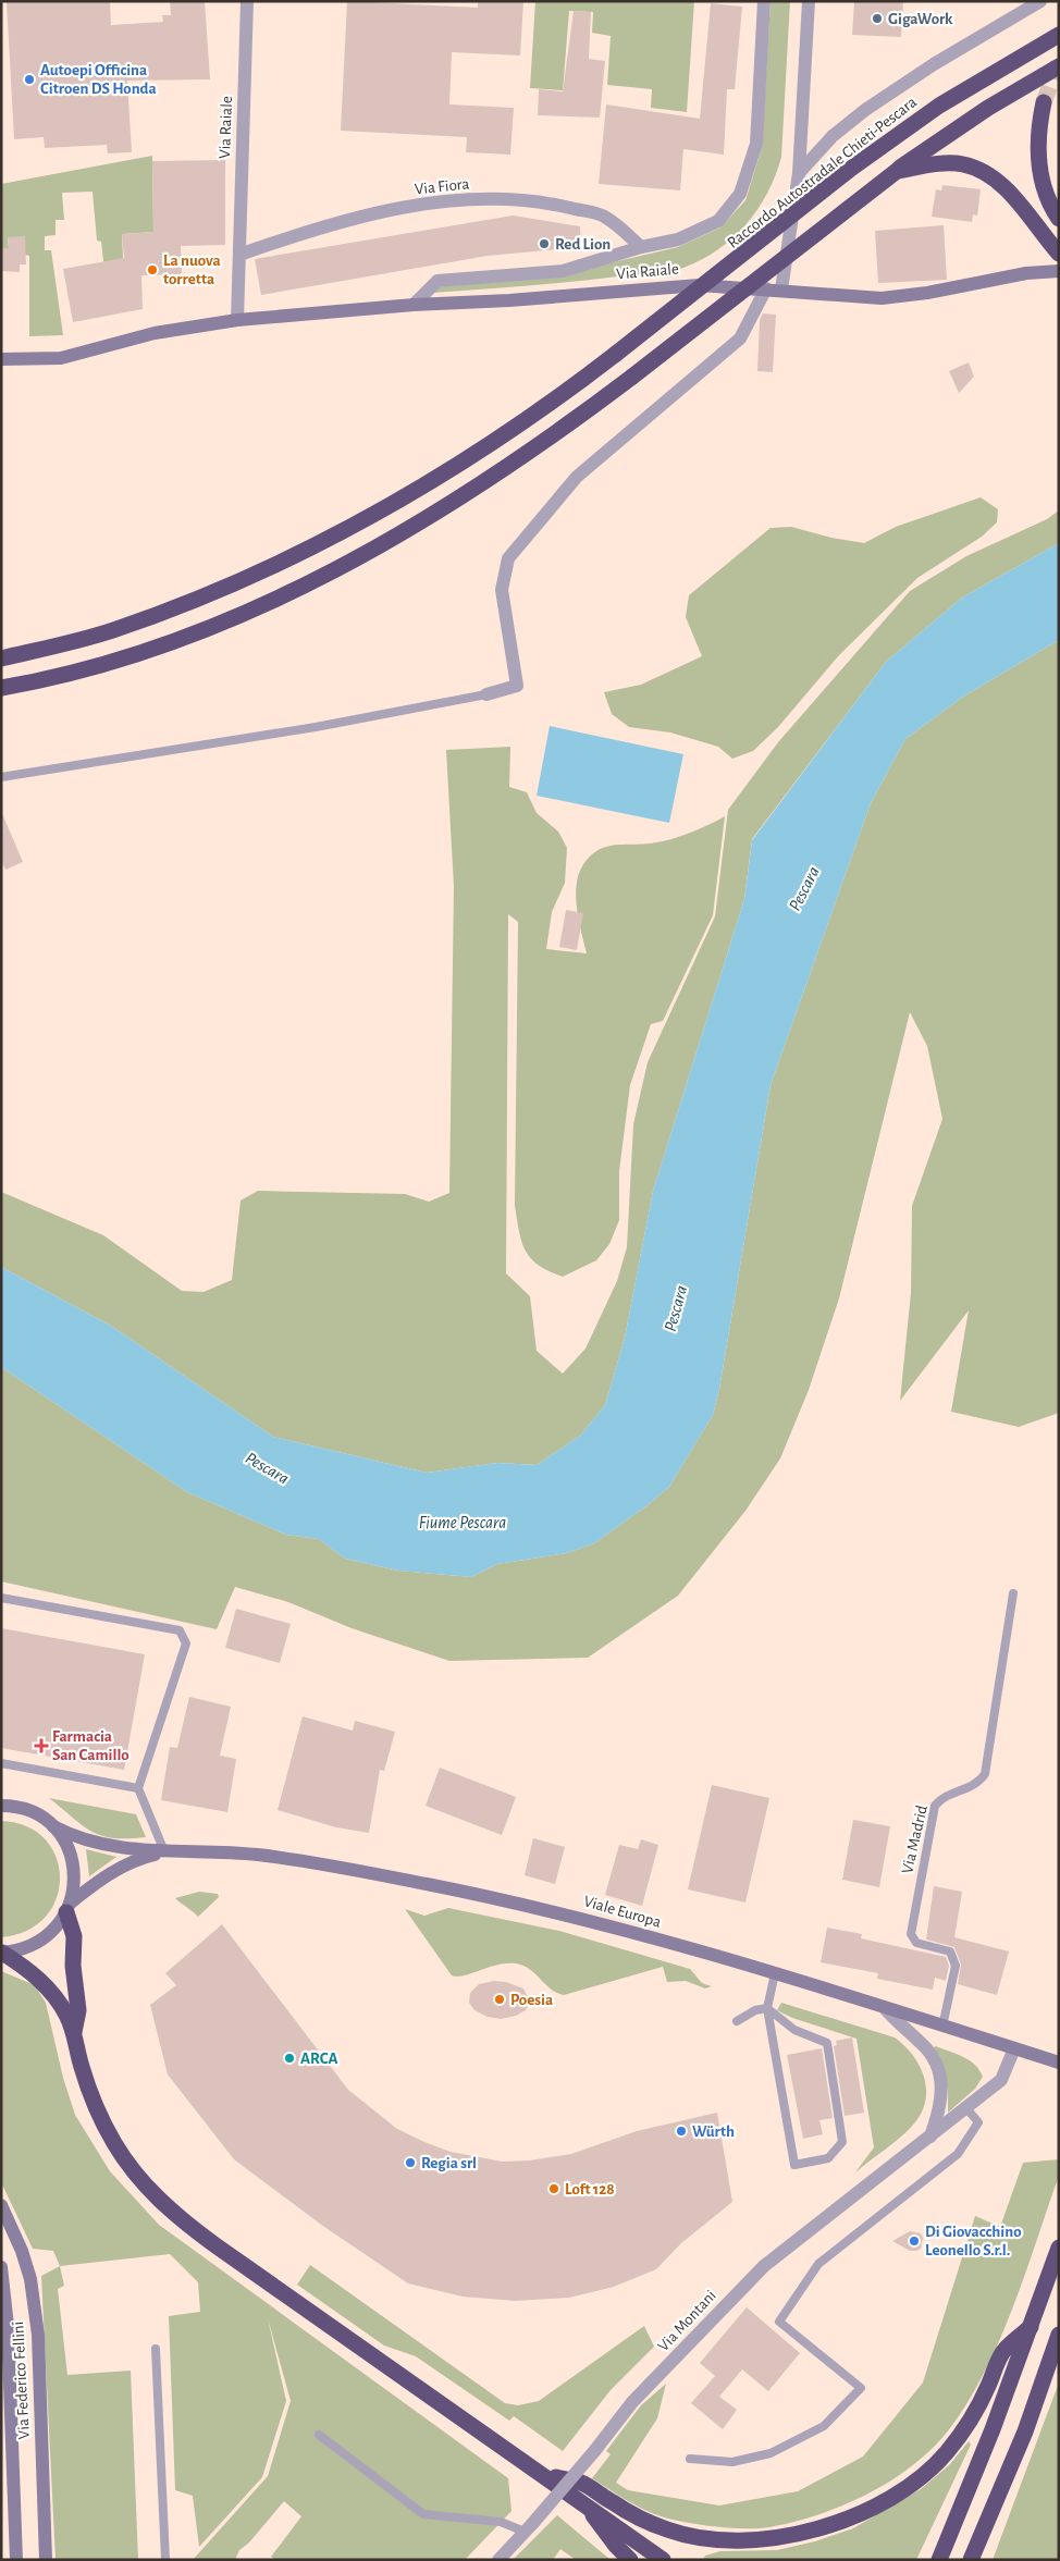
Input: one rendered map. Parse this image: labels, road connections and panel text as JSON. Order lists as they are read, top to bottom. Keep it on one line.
{"streets":{"highway":["Raccordo Autostradale Chieti-Pescara"],"street":["Via Raiale","Via Fiora","Viale Europa","Via Montani","Via Federico Fellini"],"lane":["Via Madrid"]},"crossings":[["Via Raiale","Via Fiora"],["Via Madrid","Viale Europa"],["Viale Europa","Via Montani"]],"water":["Pescara","Fiume Pescara"],"places":{"other":["GigaWork","Autoepi Officina Citroen DS Honda","Red Lion","La nuova torretta","Poesia","ARCA","Würth","Regia srl","Loft 128","Di Giovacchino Leonello S.r.l."],"health":["Farmacia San Camillo"]}}
